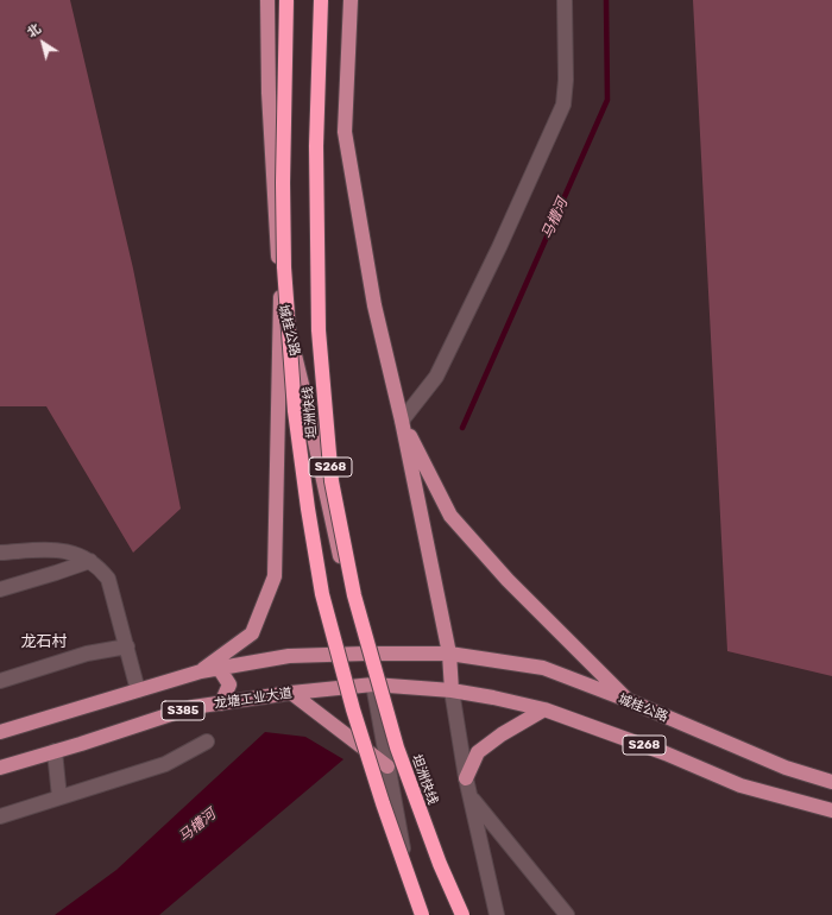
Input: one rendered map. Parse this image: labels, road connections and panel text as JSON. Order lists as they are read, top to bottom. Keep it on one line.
{"streets":{"highway":["坦洲快线","S268"],"main road":["城桂公路","龙塘工业大道","S385"]},"crossings":[["城桂公路","S268"],["城桂公路","龙塘工业大道"],["城桂公路","S385"],["S268","龙塘工业大道"]],"districts":["龙石村"],"water":["马槽河"],"north":"top left"}
